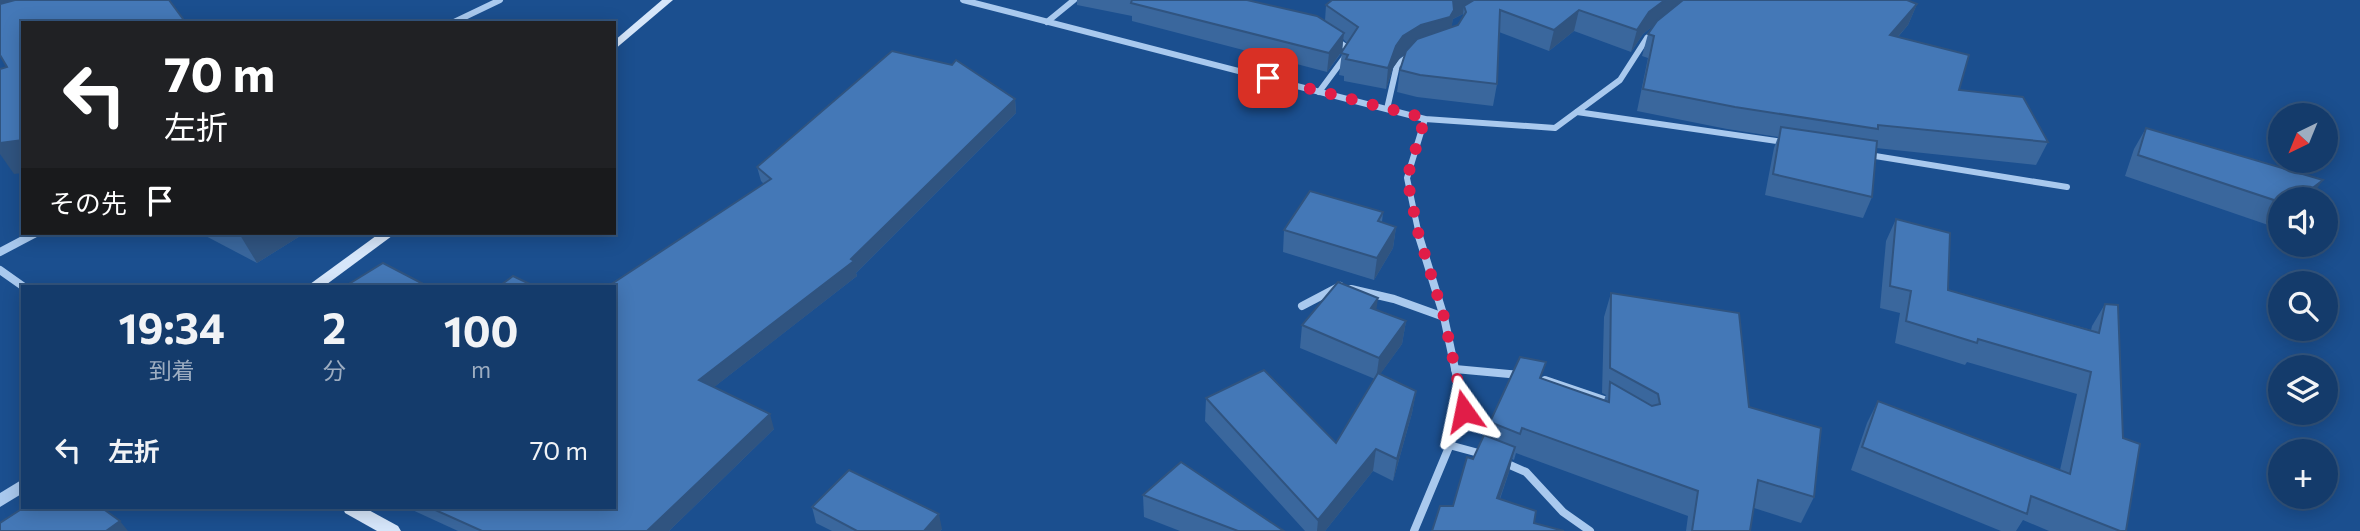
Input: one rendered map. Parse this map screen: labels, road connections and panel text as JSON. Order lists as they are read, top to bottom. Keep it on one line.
{"north":"bottom left","page":{"turn":["70 m","左折"],"map_buttons":"+","then":"その先","eta":["19:34","到着","2","分","100","m"],"list":[{"name":"左折","value":"70 m"}]}}
